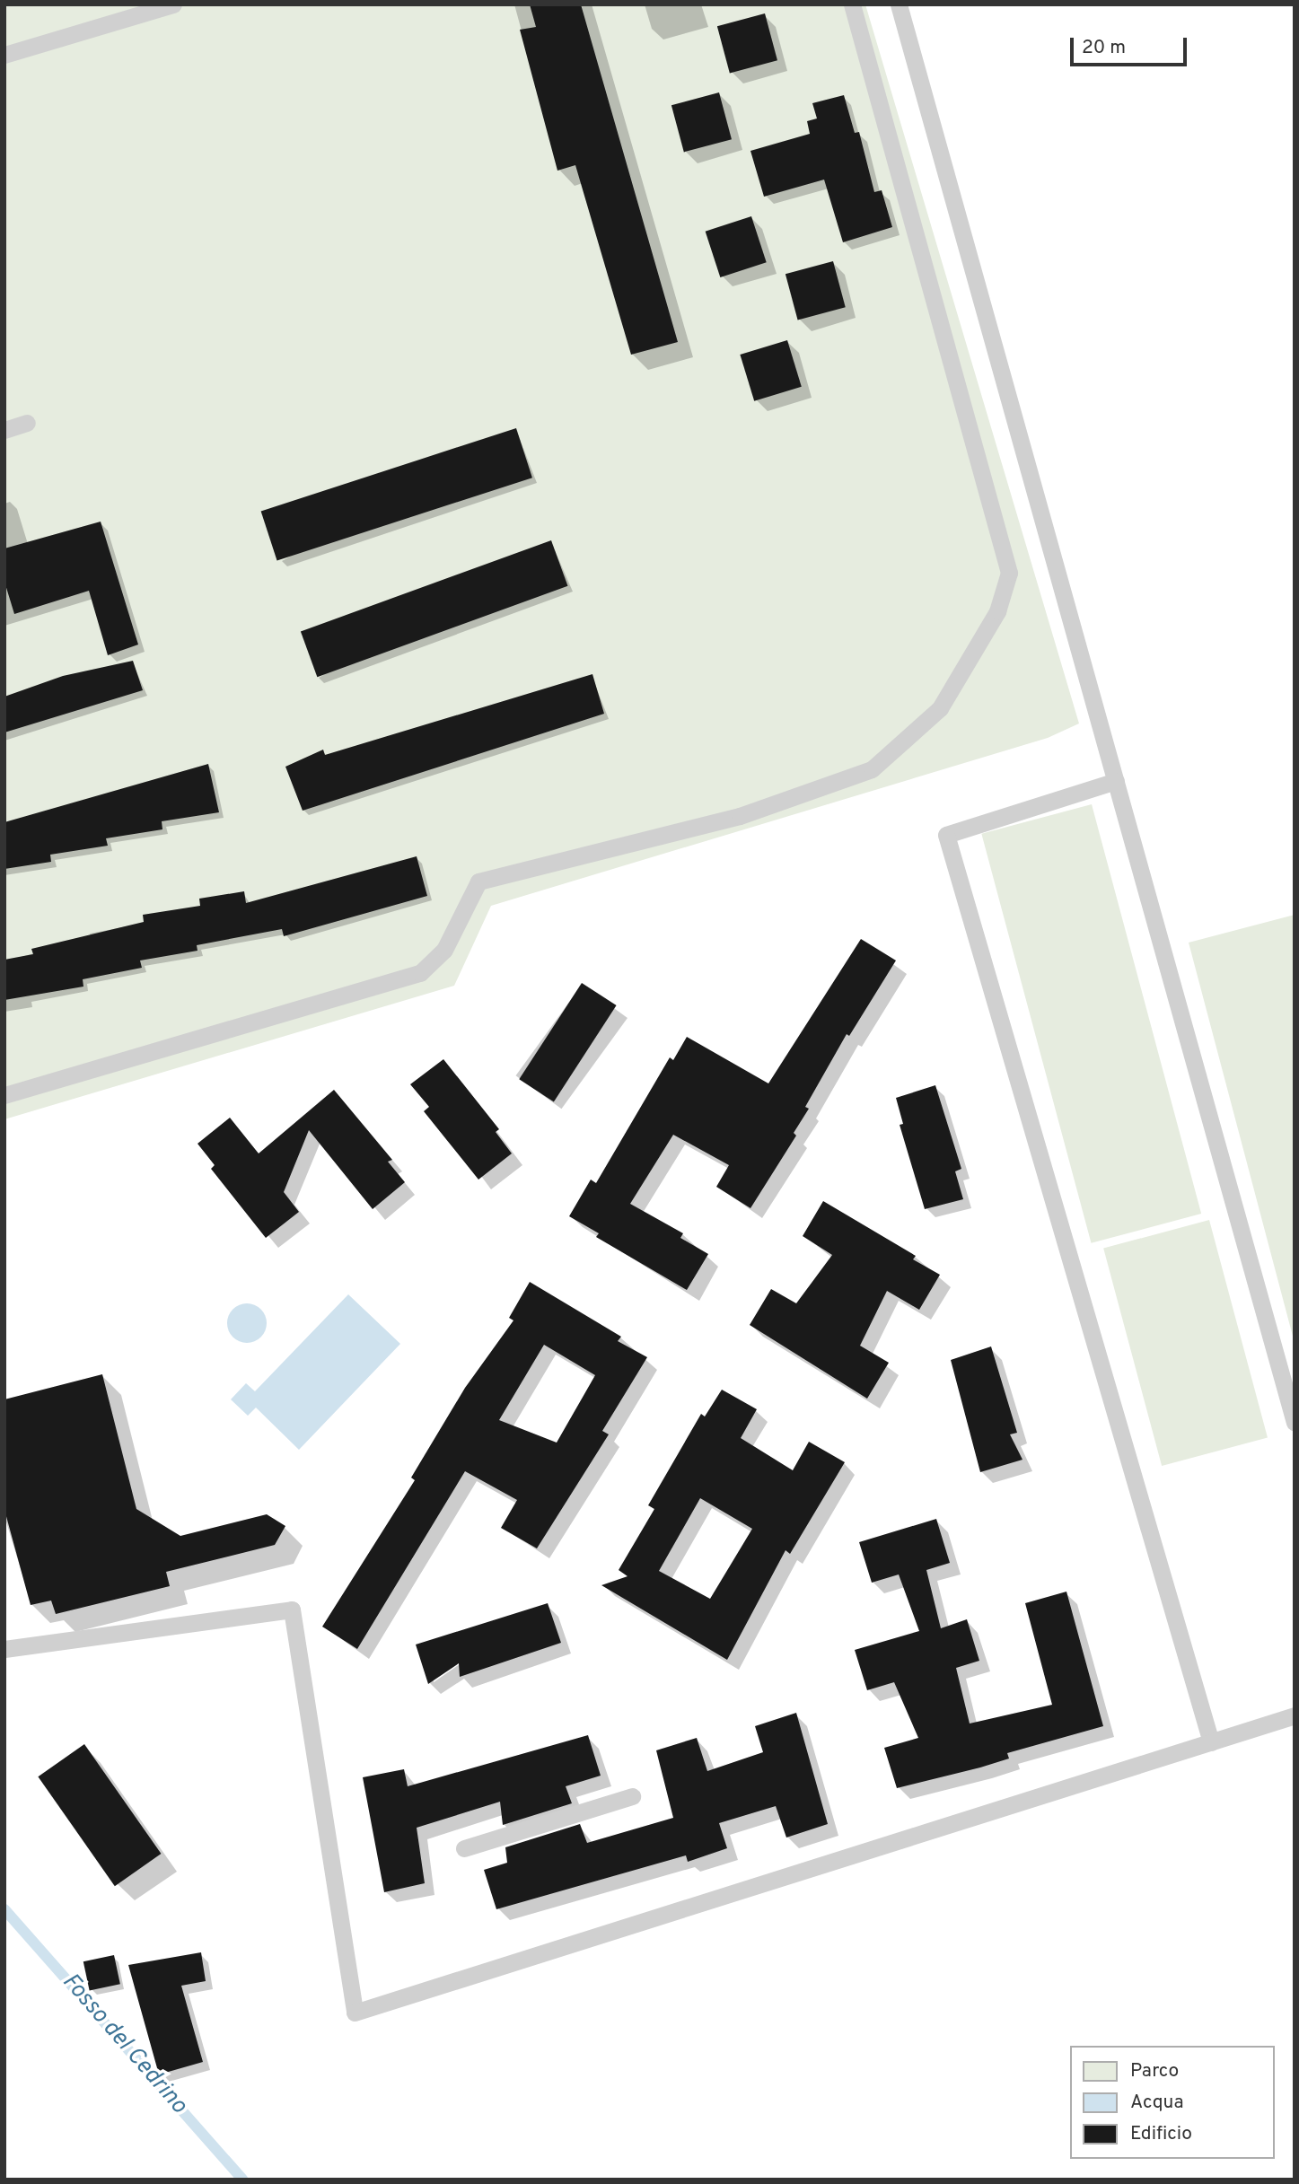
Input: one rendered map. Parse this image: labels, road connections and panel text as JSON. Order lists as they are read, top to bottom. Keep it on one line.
{"water":["Fosso del Cedrino"],"legend":["Parco","Acqua","Edificio"],"scale_bar":"20 m"}
